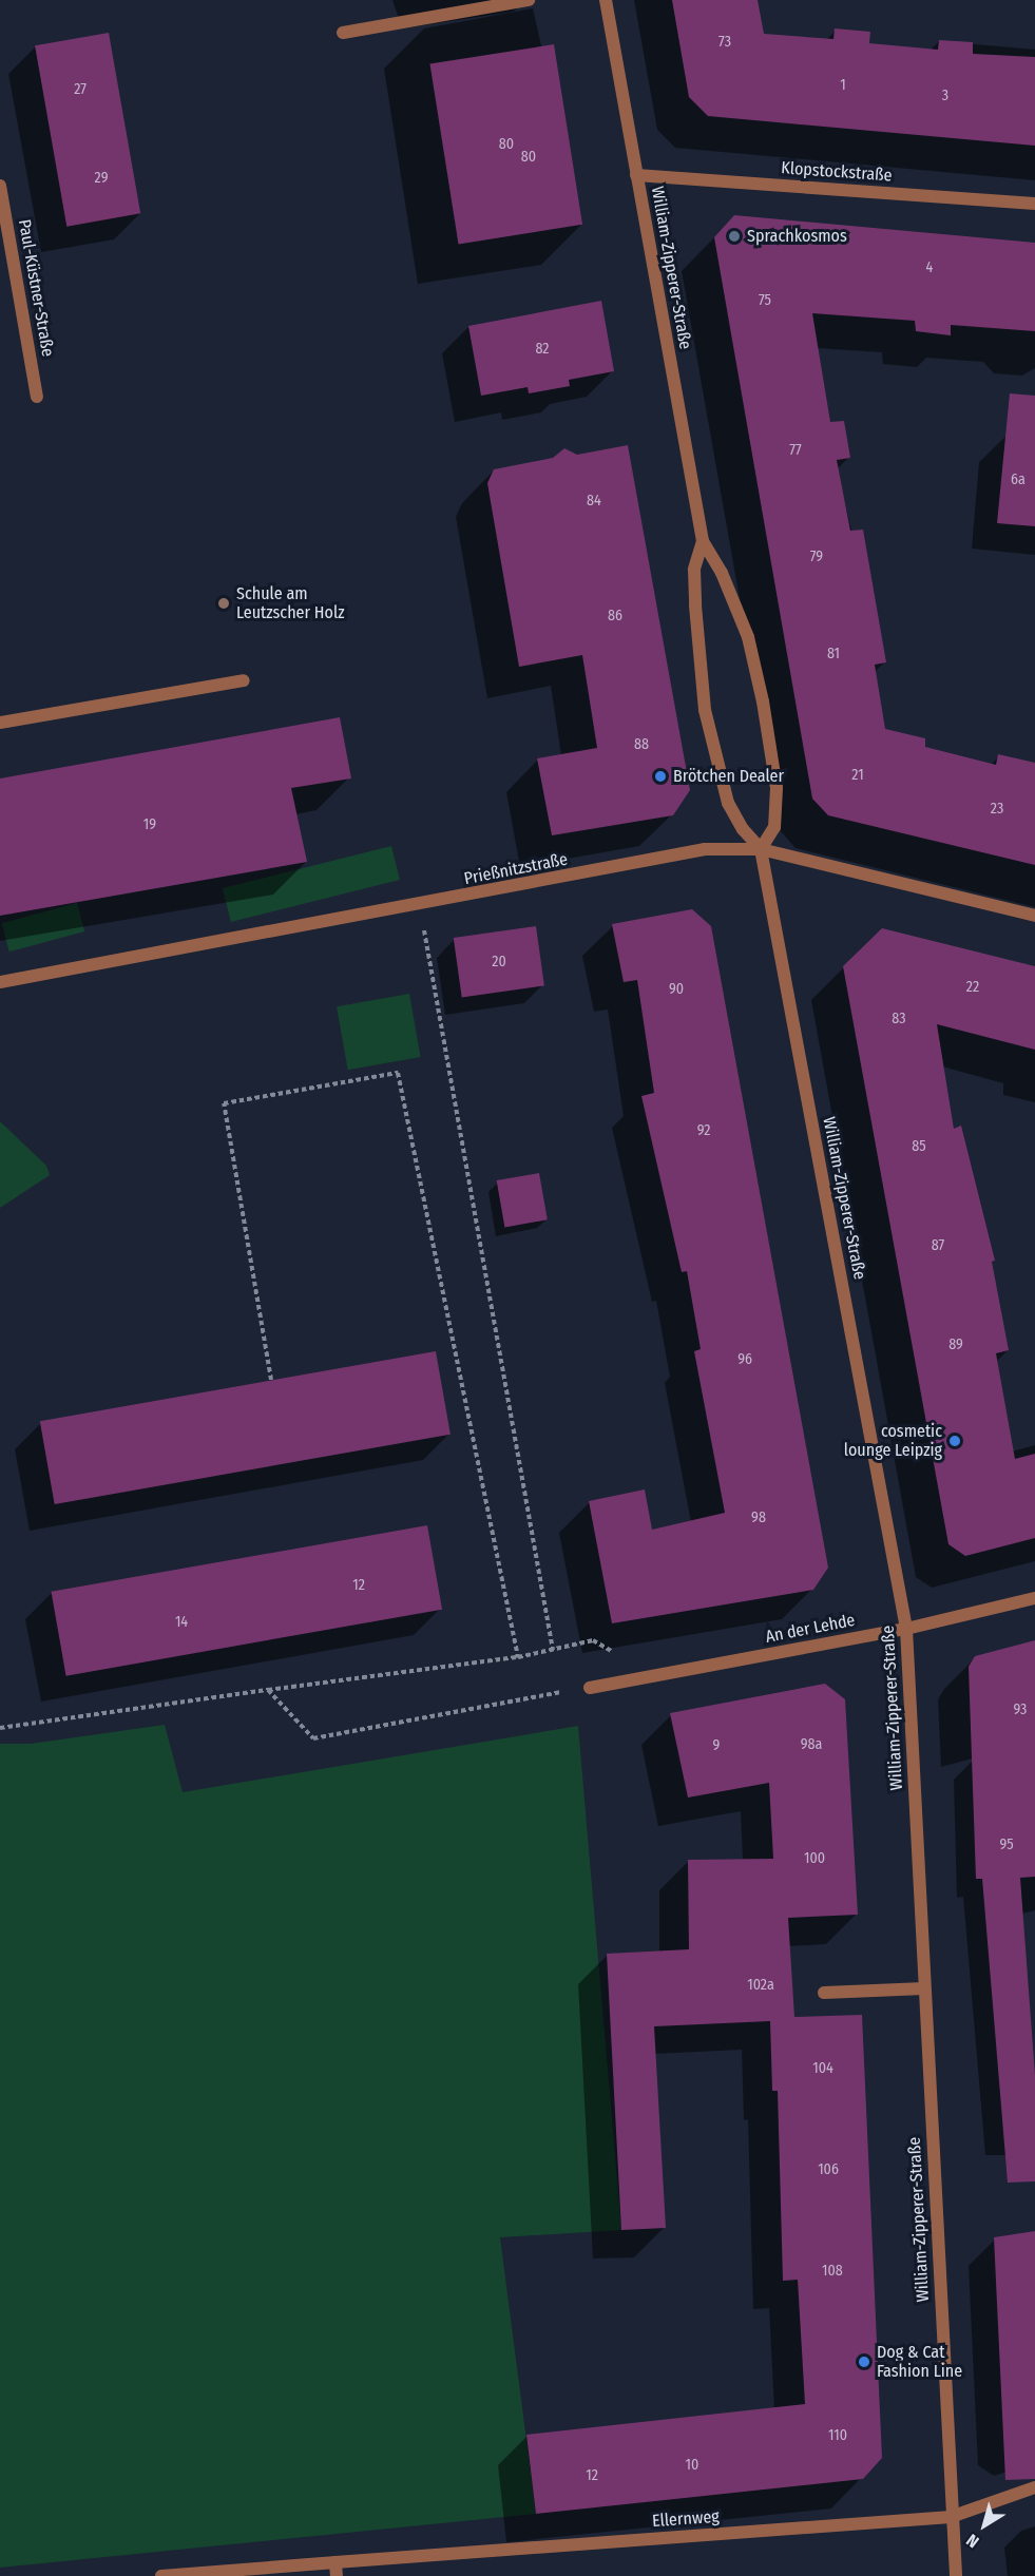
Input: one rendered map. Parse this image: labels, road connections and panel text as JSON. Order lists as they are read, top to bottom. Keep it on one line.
{"streets":{"street":["Klopstockstraße","William-Zipperer-Straße","Paul-Küstner-Straße","Prießnitzstraße","An der Lehde","Ellernweg"]},"crossings":[["Klopstockstraße","William-Zipperer-Straße"],["William-Zipperer-Straße","Prießnitzstraße"],["William-Zipperer-Straße","An der Lehde"],["William-Zipperer-Straße","Ellernweg"]],"places":["Sprachkosmos","Schule am Leutzscher Holz","Brötchen Dealer","cosmetic lounge Leipzig","Dog & Cat Fashion Line"],"house_numbers":["73","1","27","3","80","80","29","4","75","82","77","6a","84","79","86","81","88","21","23","19","20","22","90","83","92","85","87","89","96","98","12","14","93","98a","9","95","100","102a","104","106","108","110","10","12"],"north":"bottom left"}
